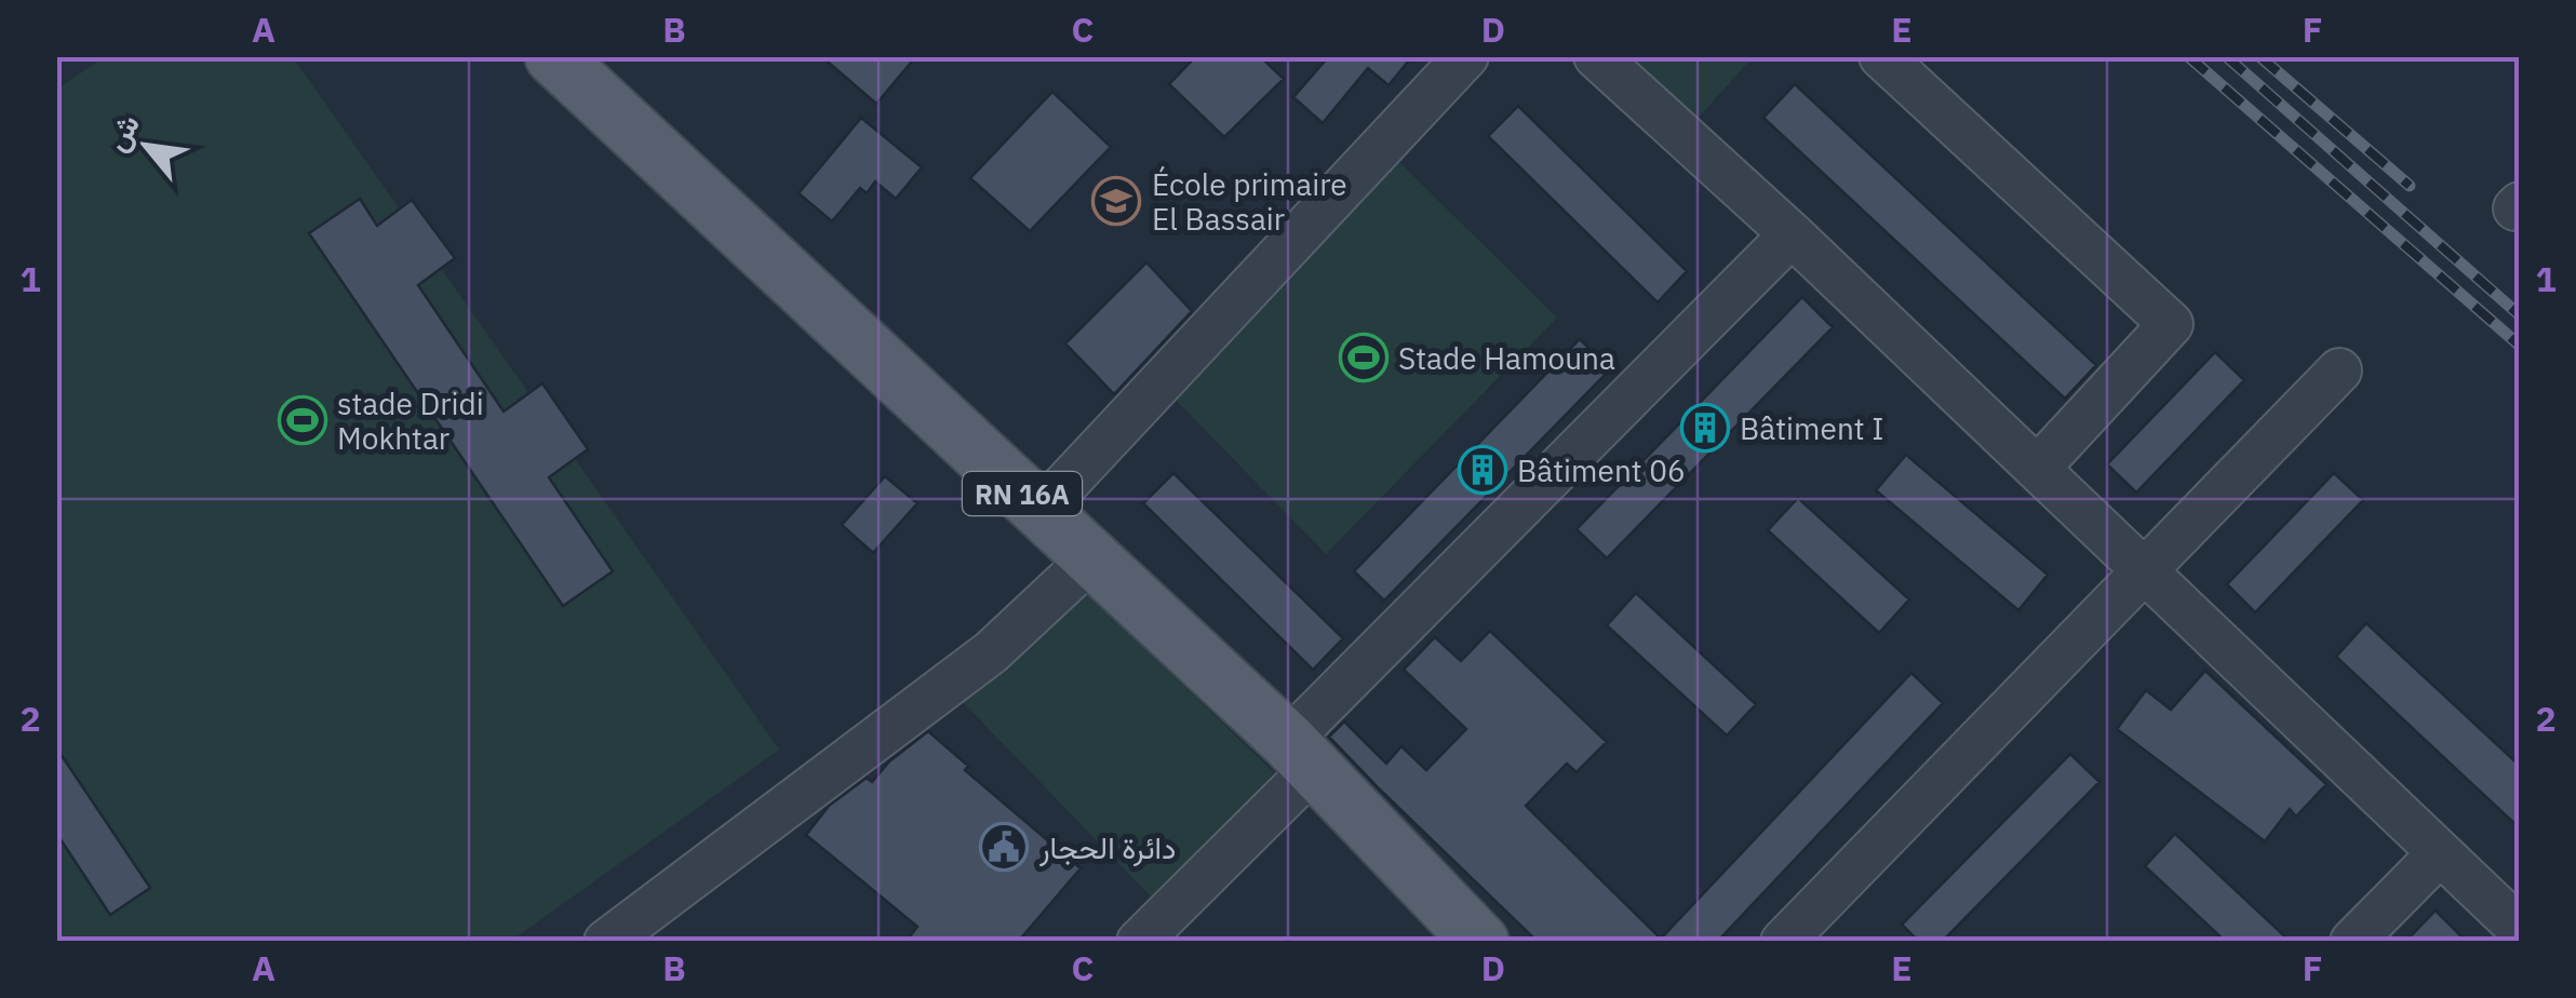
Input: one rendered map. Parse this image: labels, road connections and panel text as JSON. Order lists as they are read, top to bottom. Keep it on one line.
{"streets":{"main road":["RN 16A"]},"places":{"school or university":["École primaire El Bassair"],"sports":["Stade Hamouna","stade Dridi Mokhtar"],"building":["Bâtiment I","Bâtiment 06"],"public building":["دائرة الحجار"]},"north":"top left","grid":{"columns":["A","B","C","D","E","F"],"rows":["1","2"]}}
